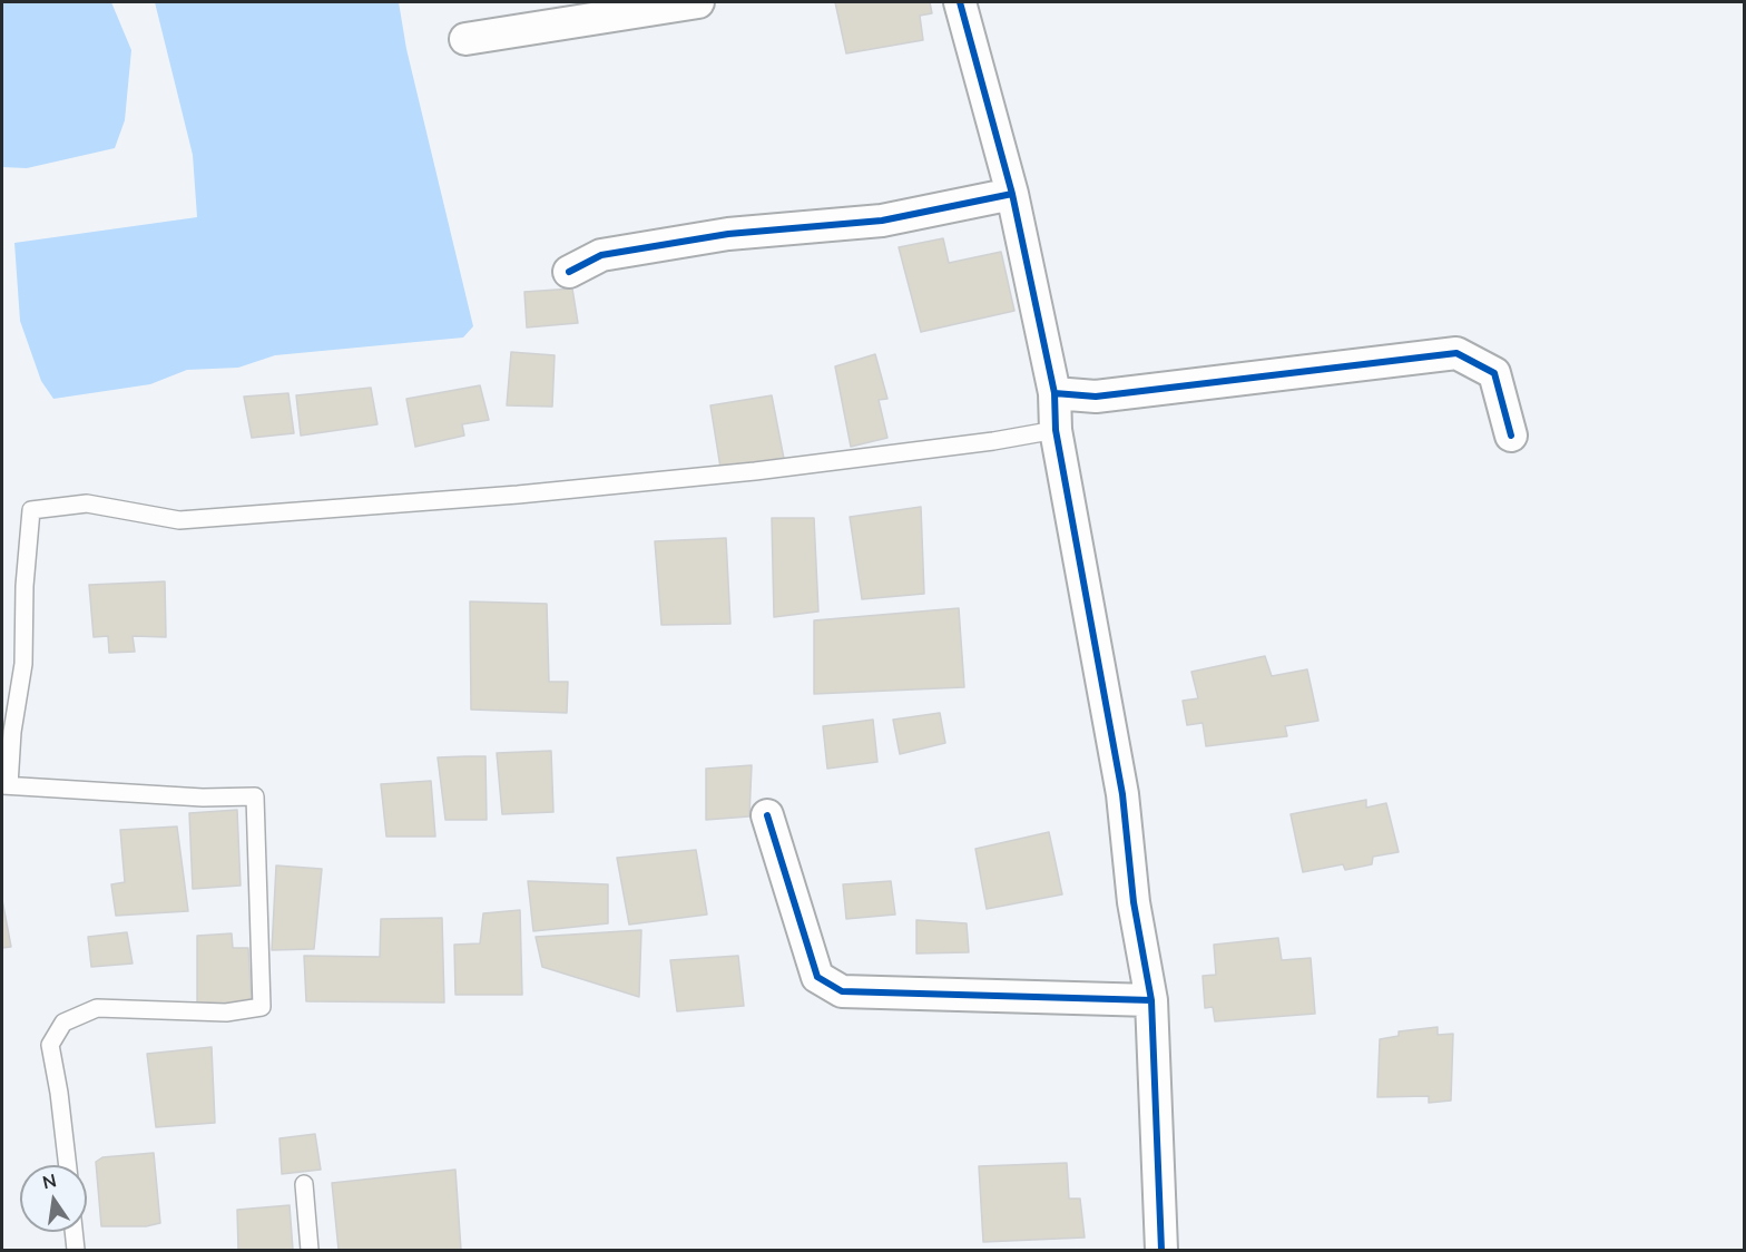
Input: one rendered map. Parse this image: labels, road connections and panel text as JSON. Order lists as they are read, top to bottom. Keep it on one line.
{"north":"top"}
